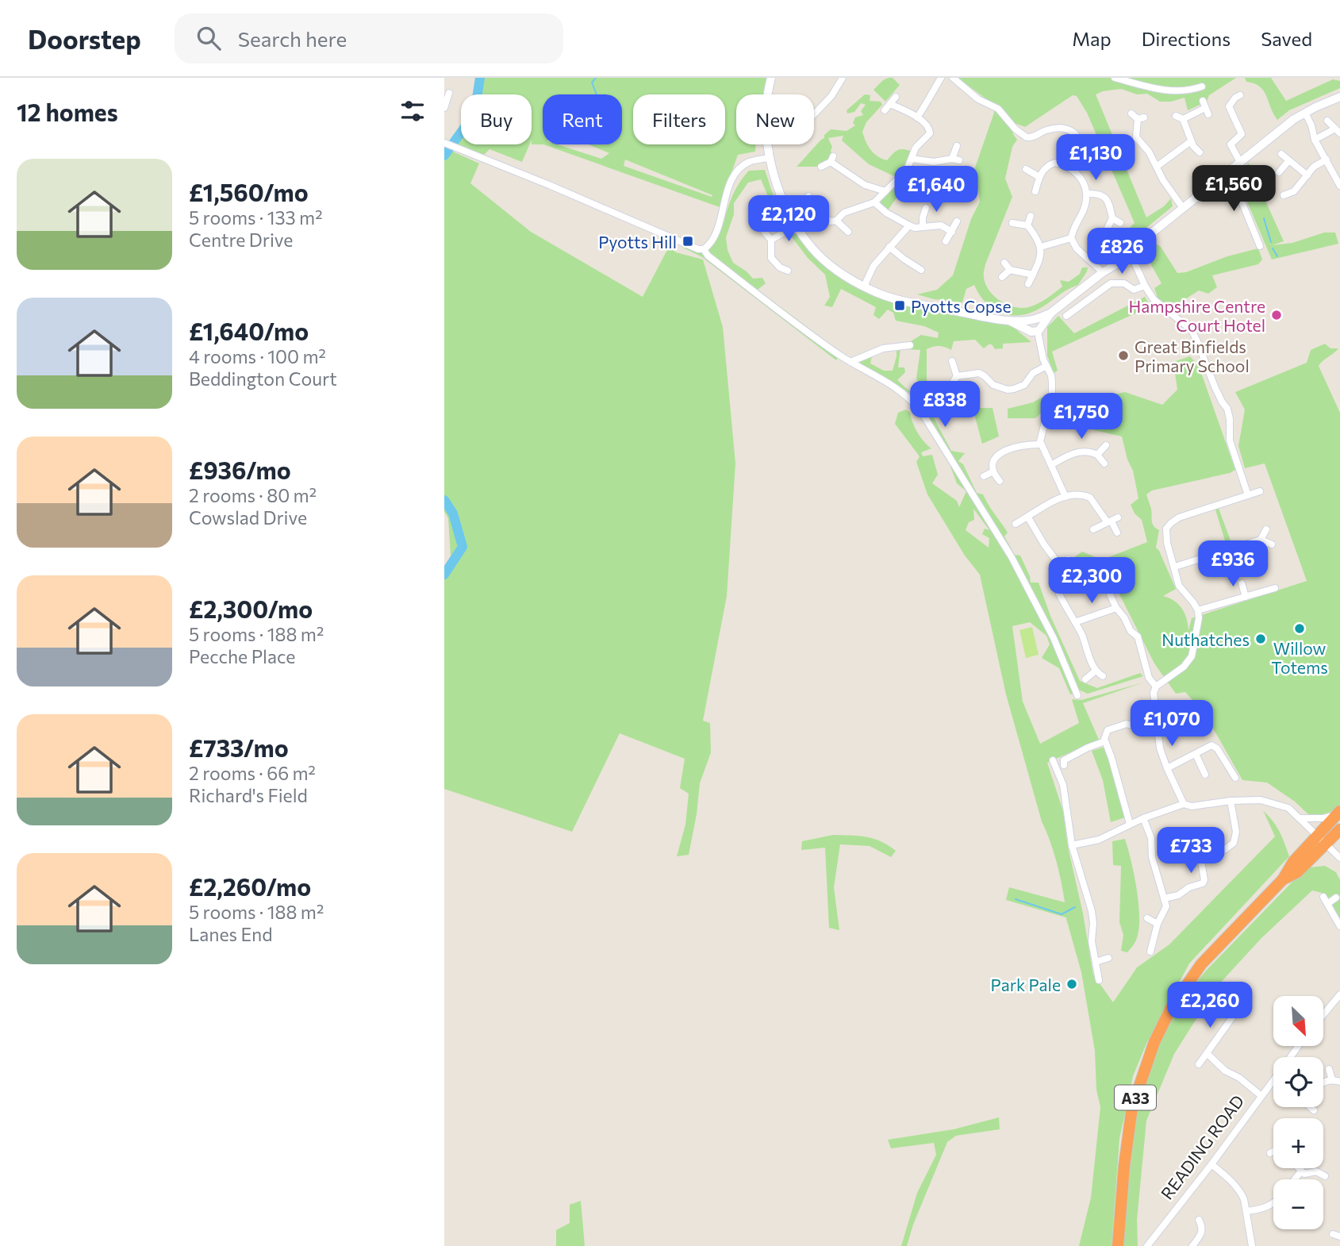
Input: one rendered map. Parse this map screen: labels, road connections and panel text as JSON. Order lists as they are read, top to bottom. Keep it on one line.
{"streets":{"highway":["A33"],"street":["READING ROAD"]},"places":{"transit":["Pyotts Hill","Pyotts Copse"],"other":["Hampshire Centre Court Hotel","Great Binfields Primary School","Willow Totems","Nuthatches","Park Pale"]},"north":"bottom right","page":{"header":"Doorstep","search":"Search here","nav":["Map","Directions","Saved"],"heading":"12 homes","chip":["Buy","Rent","Filters","New"],"price":["£1,130","£1,560","£1,640","£2,120","£826","£838","£1,750","£936","£2,300","£1,070","£733","£2,260"],"list":[{"name":"£1,560/mo","note":"5 rooms · 133 m² · Centre Drive"},{"name":"£1,640/mo","note":"4 rooms · 100 m² · Beddington Court"},{"name":"£936/mo","note":"2 rooms · 80 m² · Cowslad Drive"},{"name":"£2,300/mo","note":"5 rooms · 188 m² · Pecche Place"},{"name":"£733/mo","note":"2 rooms · 66 m² · Richard's Field"},{"name":"£2,260/mo","note":"5 rooms · 188 m² · Lanes End"}],"map_buttons":["+","−"]}}
